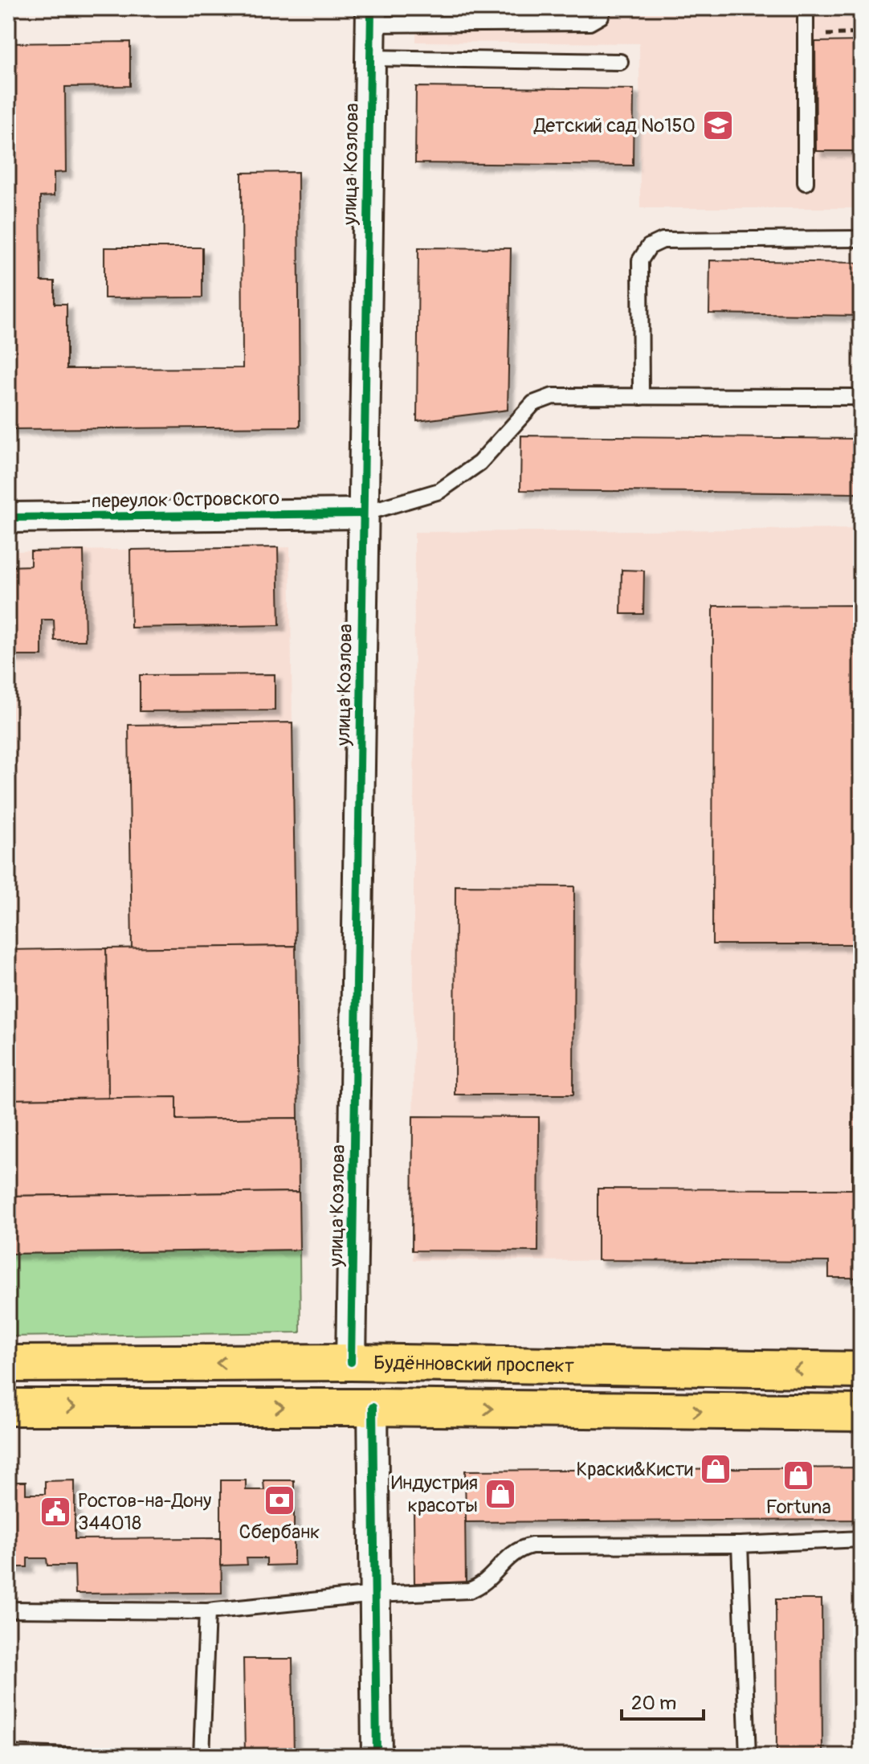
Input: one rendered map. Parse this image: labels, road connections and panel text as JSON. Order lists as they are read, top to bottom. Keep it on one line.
{"streets":{"main road":["Будённовский проспект"],"street":["улица Козлова","переулок Островского"]},"crossings":[["улица Козлова","переулок Островского"],["улица Козлова","Будённовский проспект"]],"places":{"school or university":["Детский сад №150"],"shop":["Краски&Кисти","Fortuna","Индустрия красоты"],"bank":["Сбербанк"],"public building":["Ростов-на-Дону 344018"]},"scale_bar":"20 m"}
